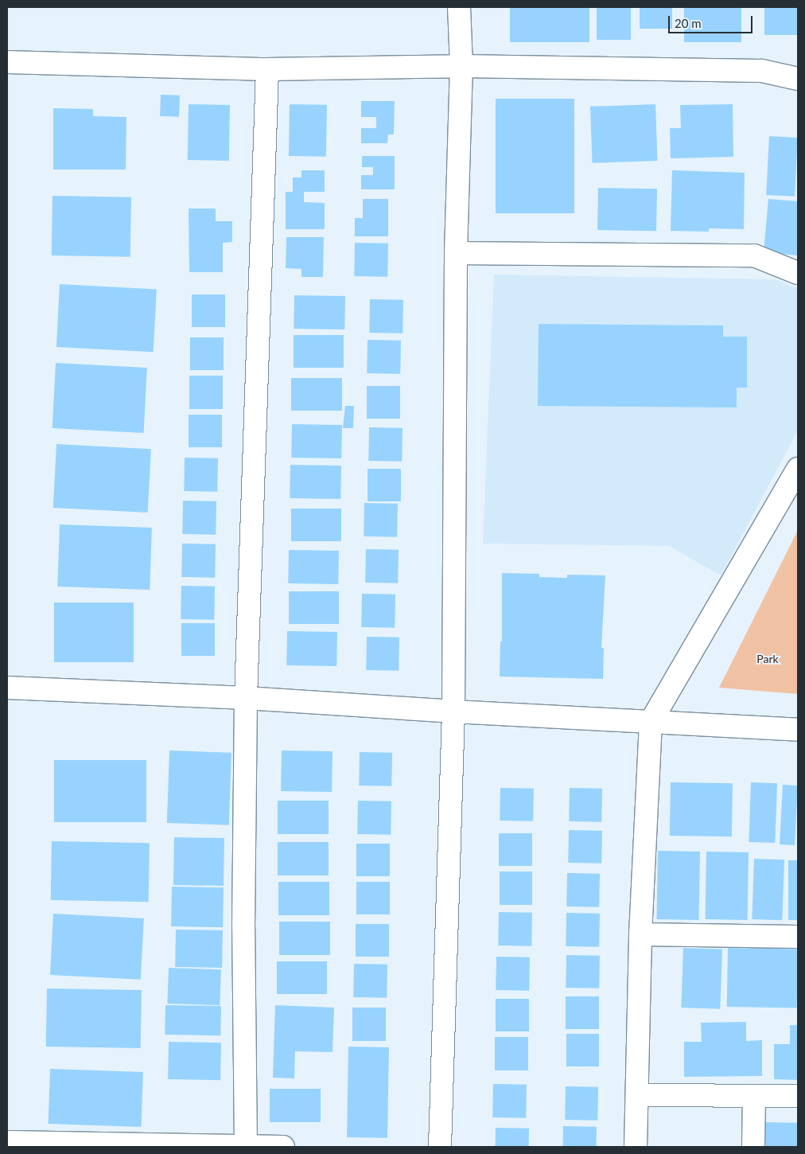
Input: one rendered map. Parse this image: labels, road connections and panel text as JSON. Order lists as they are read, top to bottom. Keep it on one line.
{"parks":["Park"],"scale_bar":"20 m"}
